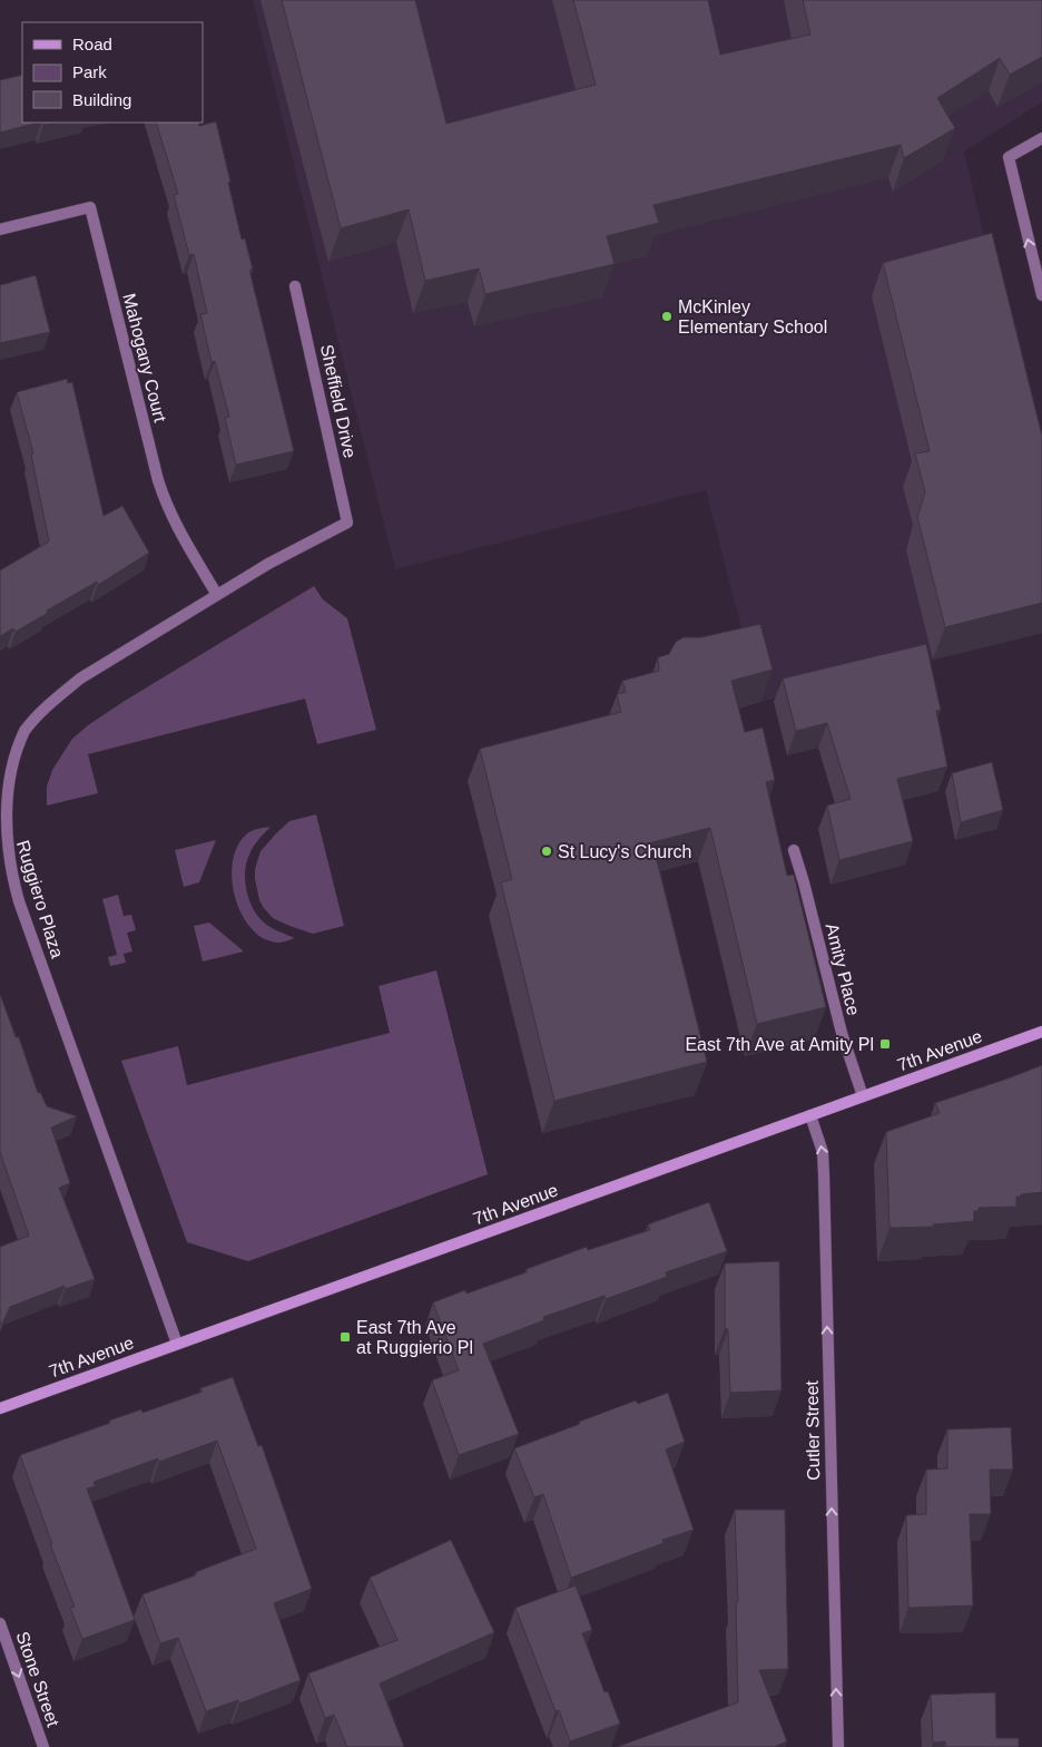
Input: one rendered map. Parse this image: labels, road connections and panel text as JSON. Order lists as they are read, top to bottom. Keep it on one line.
{"streets":{"street":["Mahogany Court","Sheffield Drive","Ruggiero Plaza","Amity Place","7th Avenue","Cutler Street","Stone Street"]},"crossings":[["Mahogany Court","Ruggiero Plaza"],["Sheffield Drive","Ruggiero Plaza"],["Ruggiero Plaza","7th Avenue"],["Amity Place","7th Avenue"],["7th Avenue","Cutler Street"]],"one_way":["Cutler Street","Stone Street"],"places":{"other":["McKinley Elementary School","St Lucy's Church"],"transit":["East 7th Ave at Amity Pl","East 7th Ave at Ruggierio Pl"]},"legend":["Road","Park","Building"]}
